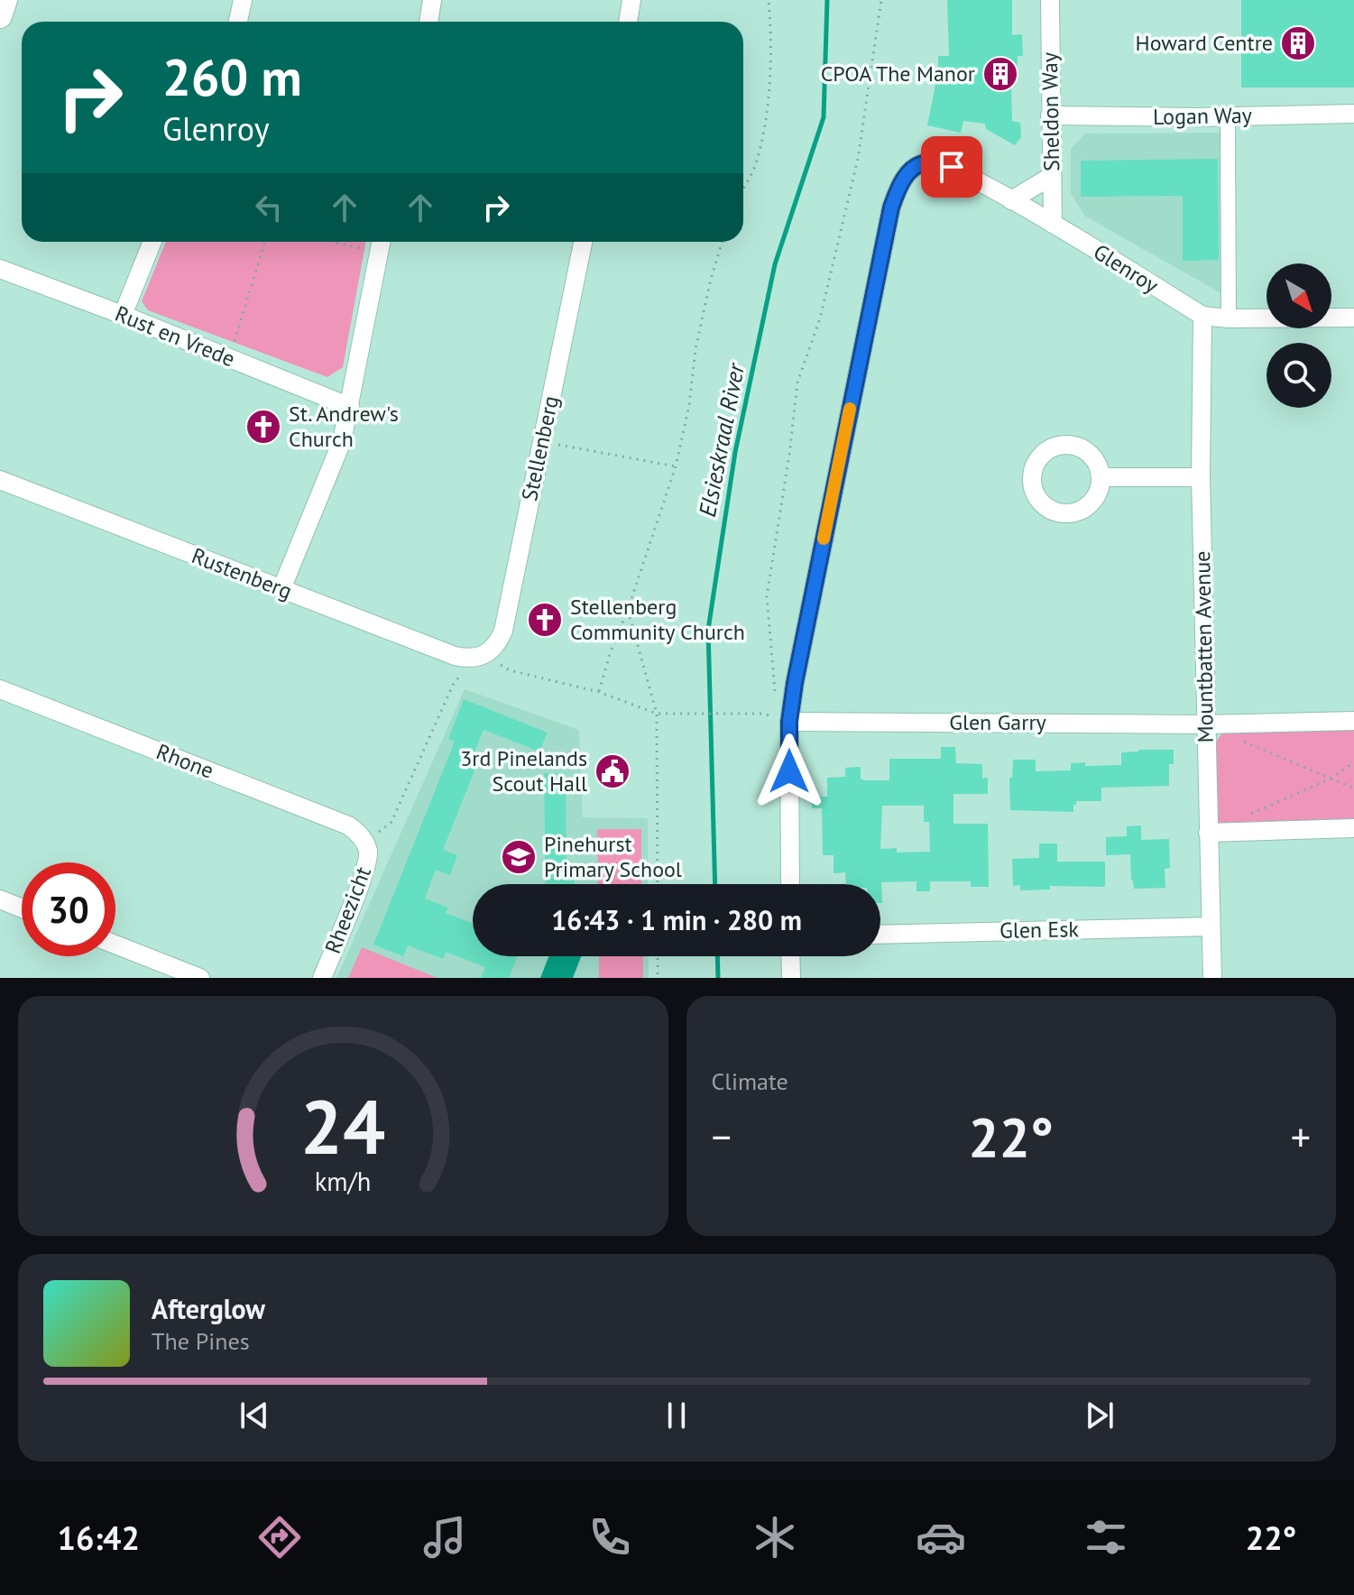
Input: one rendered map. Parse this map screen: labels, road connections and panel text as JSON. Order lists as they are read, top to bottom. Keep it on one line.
{"streets":{"street":["Sheldon Way","Logan Way","Glenroy","Rust en Vrede","Stellenberg","Rustenberg","Mountbatten Avenue","Glen Garry","Rhone","Rheezicht","Glen Esk"]},"crossings":[["Sheldon Way","Logan Way"],["Sheldon Way","Glenroy"],["Glenroy","Mountbatten Avenue"],["Glenroy","Glen Garry"],["Stellenberg","Rustenberg"],["Mountbatten Avenue","Glen Garry"],["Mountbatten Avenue","Glen Esk"],["Rhone","Rheezicht"]],"water":["Elsieskraal River"],"places":{"building":["Howard Centre","CPOA The Manor"],"church":["St. Andrew's Church","Stellenberg Community Church"],"public building":["3rd Pinelands Scout Hall"],"school or university":["Pinehurst Primary School"]},"north":"bottom right","page":{"turn":["260 m","Glenroy"],"limit":"30","trip":"16:43 · 1 min · 280 m","tile":"Climate","heat":["−","22°","+"],"song":["Afterglow","The Pines"],"tabs":["16:42","22°"],"gauge":["24","km/h"]}}
